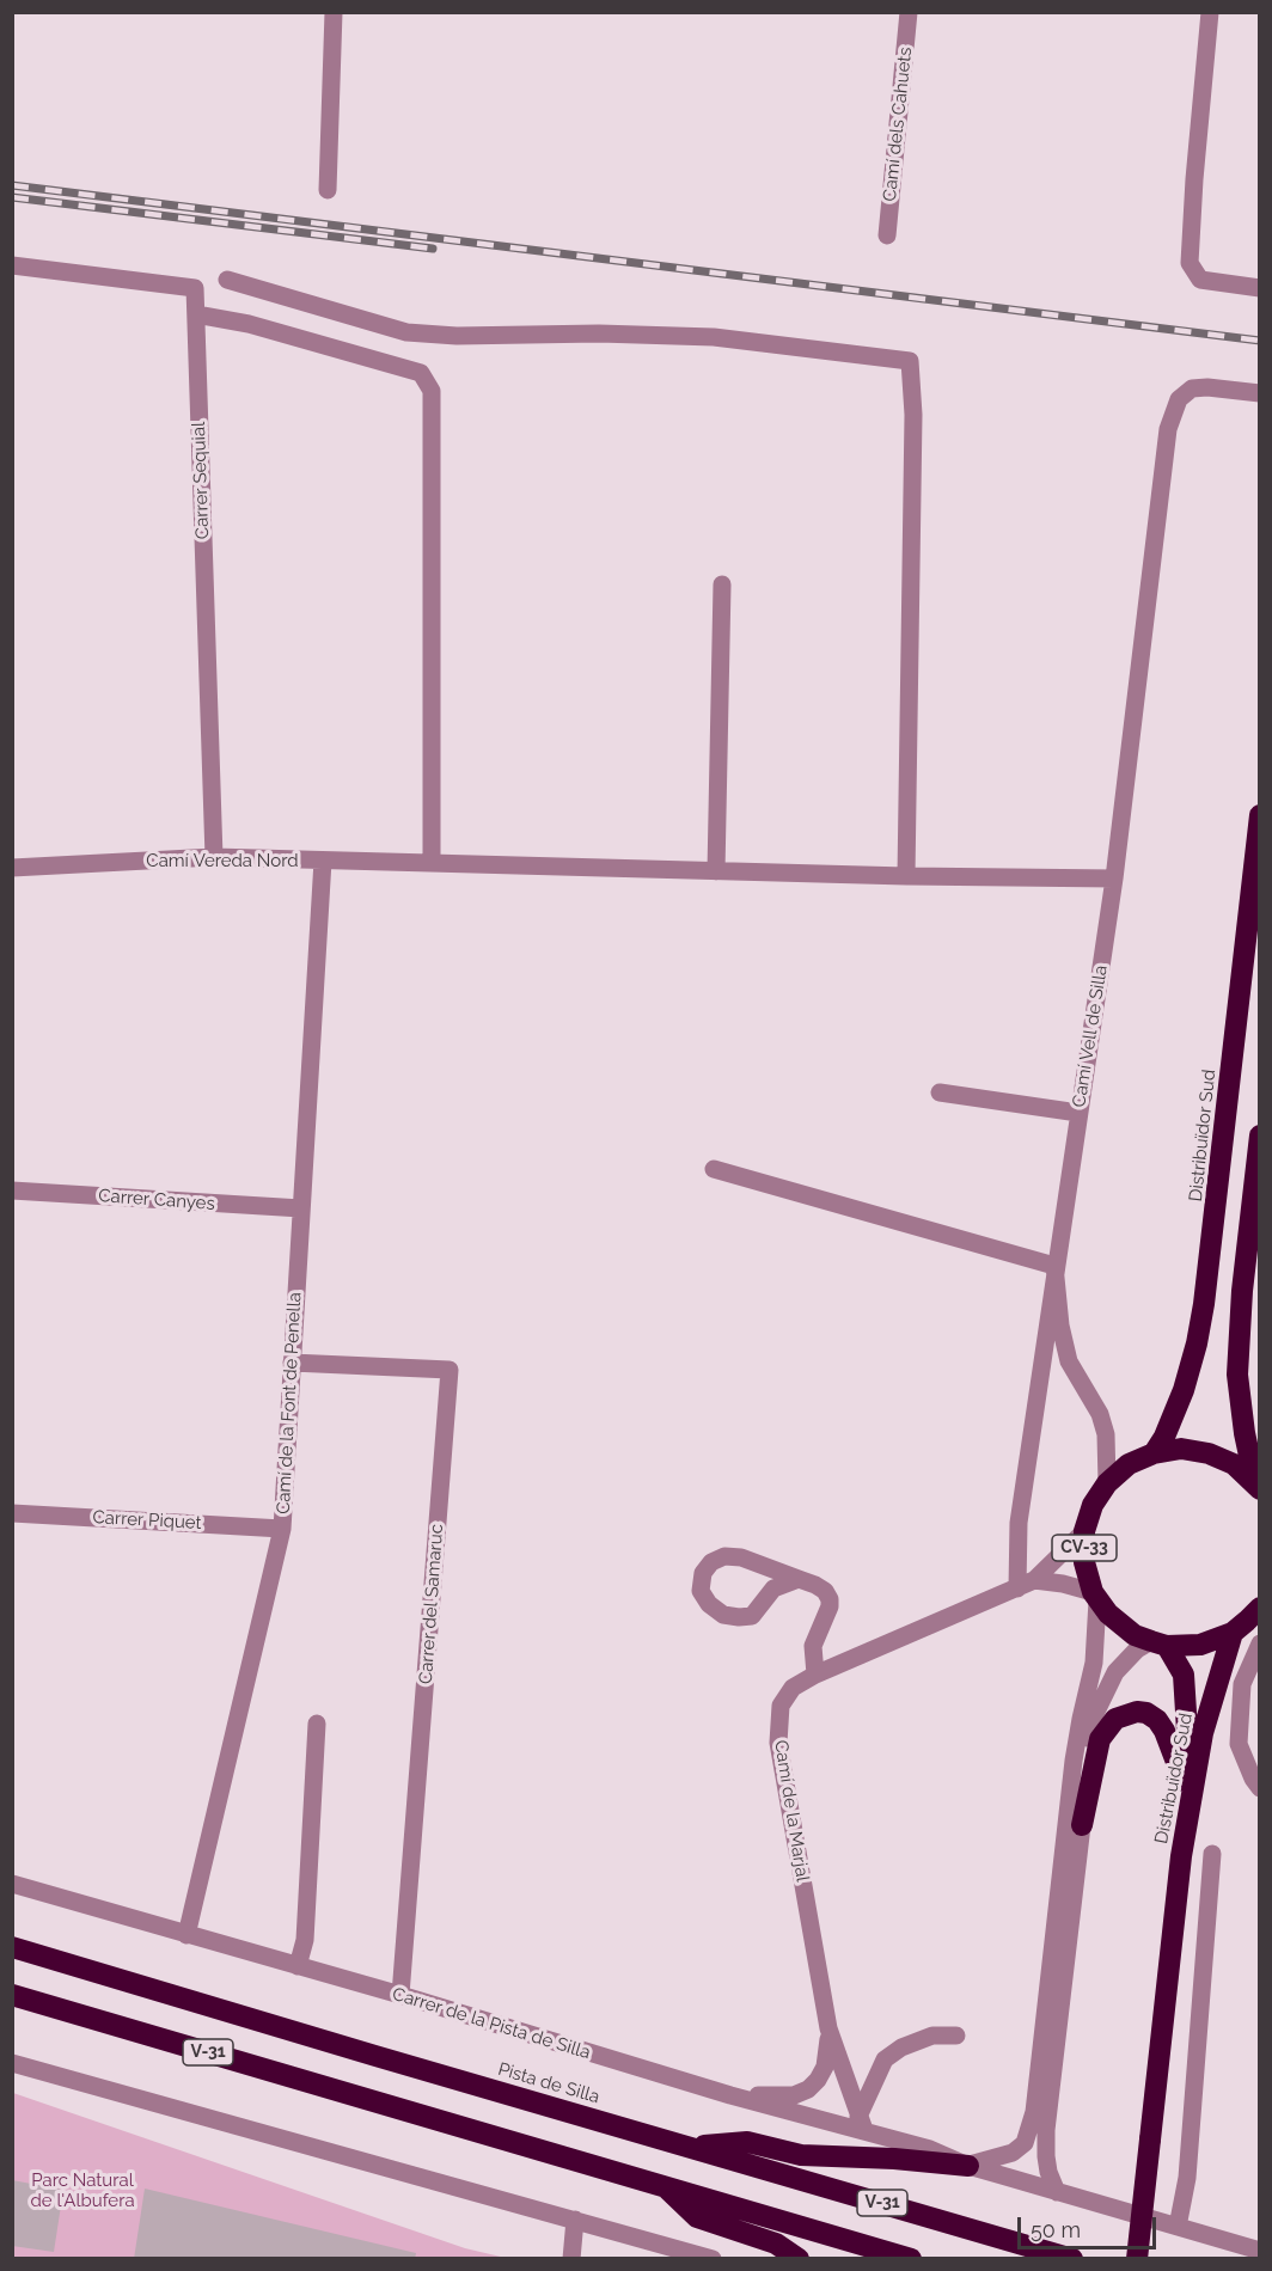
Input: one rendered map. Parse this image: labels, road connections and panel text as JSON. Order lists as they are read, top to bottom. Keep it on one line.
{"streets":{"highway":["Distribuïdor Sud","CV-33","V-31","Pista de Silla"],"street":["Camí dels Cahuets","Carrer Sequial","Camí Vereda Nord","Camí Vell de Silla","Carrer Canyes","Camí de la Font de Penella","Carrer Piquet","Carrer del Samaruc","Camí de la Marjal","Carrer de la Pista de Silla"]},"crossings":[["Carrer Sequial","Camí Vereda Nord"],["Camí Vereda Nord","Camí de la Font de Penella"],["Camí Vell de Silla","Camí de la Marjal"],["Distribuïdor Sud","CV-33"],["Carrer Canyes","Camí de la Font de Penella"],["Camí de la Font de Penella","Carrer Piquet"],["Camí de la Font de Penella","Carrer del Samaruc"],["Camí de la Font de Penella","Carrer de la Pista de Silla"],["CV-33","Camí de la Marjal"],["CV-33","Carrer de la Pista de Silla"],["Carrer del Samaruc","Carrer de la Pista de Silla"],["Camí de la Marjal","Carrer de la Pista de Silla"]],"parks":["Parc Natural de l'Albufera"],"scale_bar":"50 m"}
